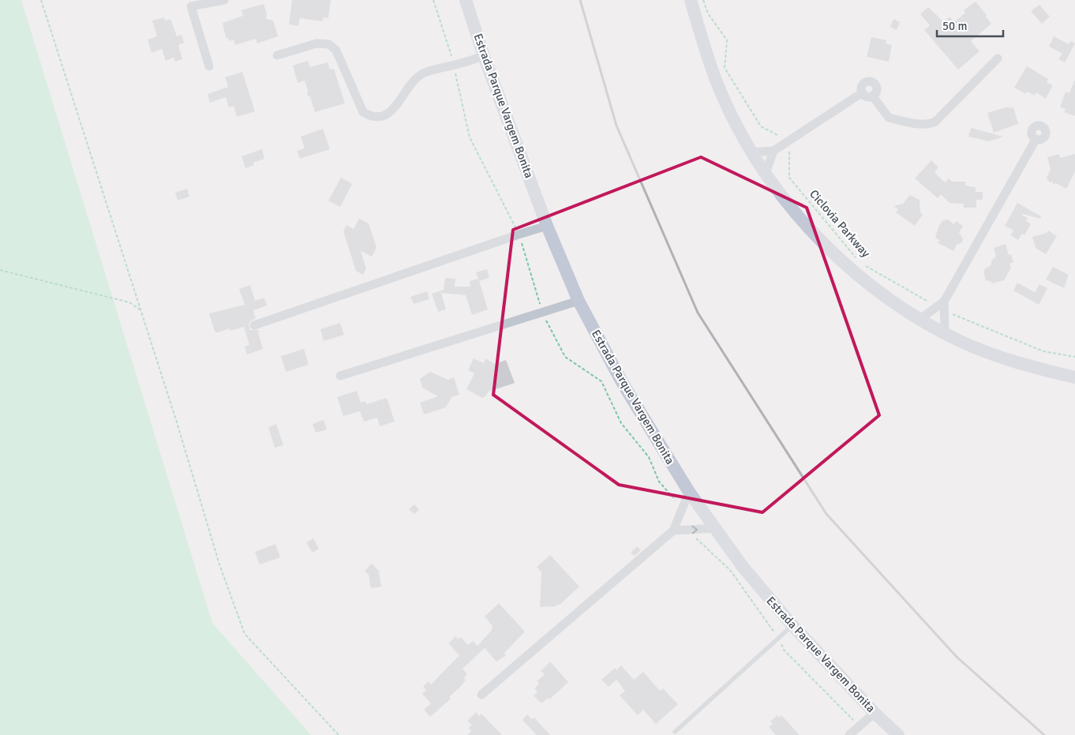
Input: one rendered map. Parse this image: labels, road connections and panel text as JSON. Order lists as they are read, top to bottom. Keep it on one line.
{"streets":{"main road":["Estrada Parque Vargem Bonita"],"path":["Ciclovia Parkway"]},"scale_bar":"50 m"}
